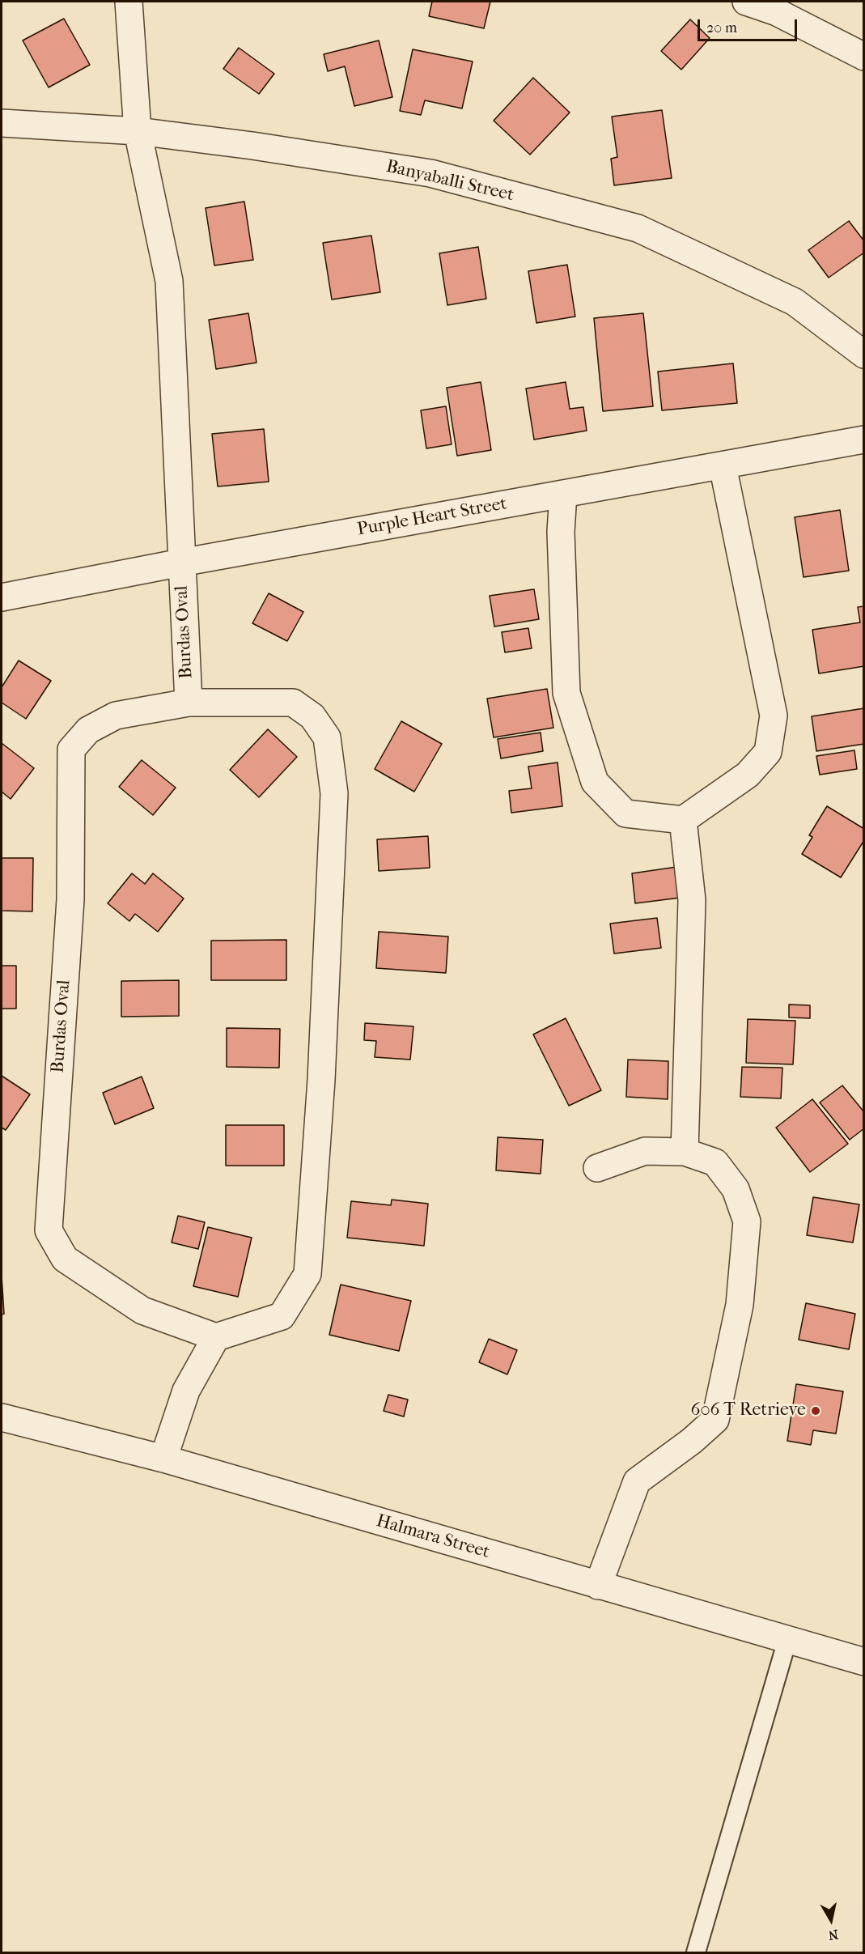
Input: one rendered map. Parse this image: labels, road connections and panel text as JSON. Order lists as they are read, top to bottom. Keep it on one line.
{"streets":{"street":["Banyaballi Street","Purple Heart Street","Burdas Oval","Halmara Street"]},"crossings":[["Banyaballi Street","Burdas Oval"],["Purple Heart Street","Burdas Oval"]],"places":["606 T Retrieve"],"scale_bar":"20 m","north":"bottom"}
